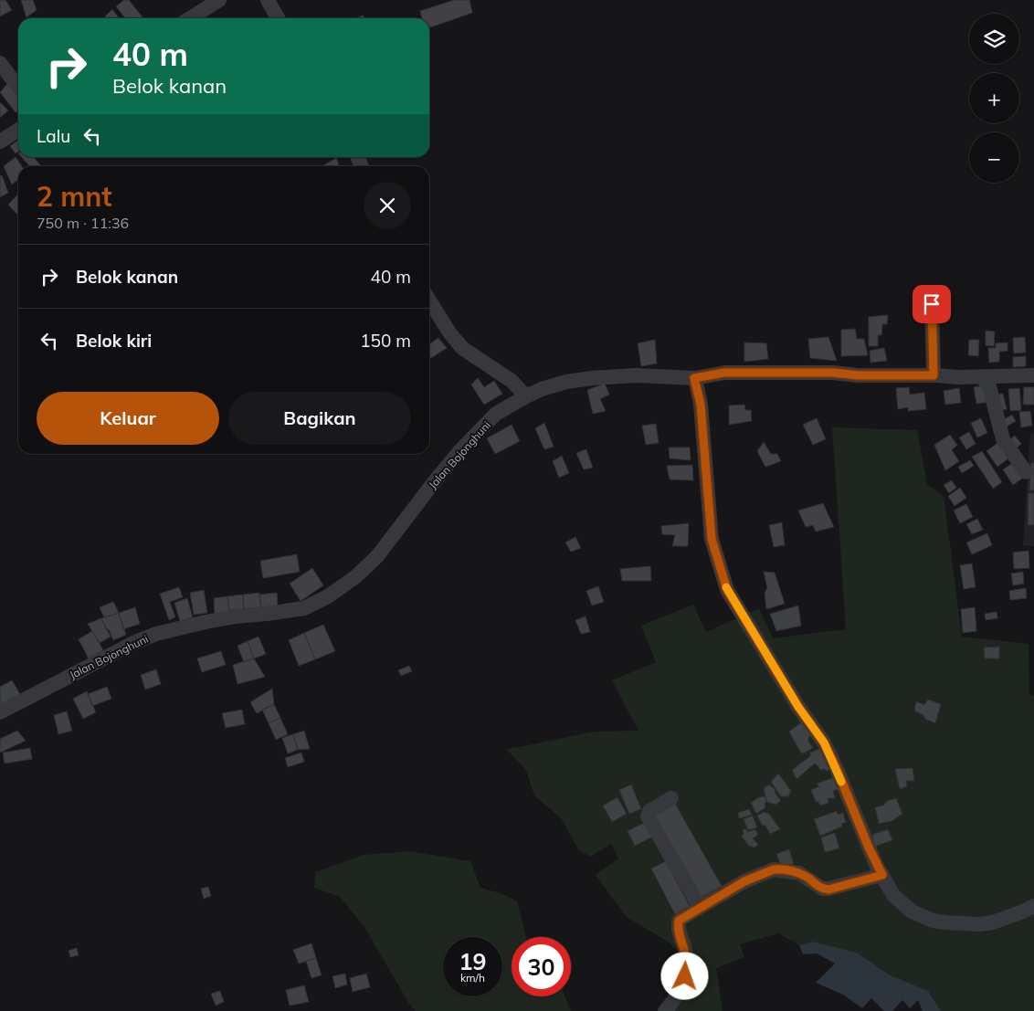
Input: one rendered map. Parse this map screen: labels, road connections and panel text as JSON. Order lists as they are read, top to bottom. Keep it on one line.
{"streets":{"street":["Jalan Bojonghuni"]},"page":{"map_buttons":["+","−"],"turn":["40 m","Belok kanan"],"then":"Lalu","heading":["2 mnt","750 m · 11:36"],"list":[{"name":"Belok kanan","value":"40 m"},{"name":"Belok kiri","value":"150 m"}],"buttons":["Keluar","Bagikan"],"speed":"19 km/h","limit":"30"}}
